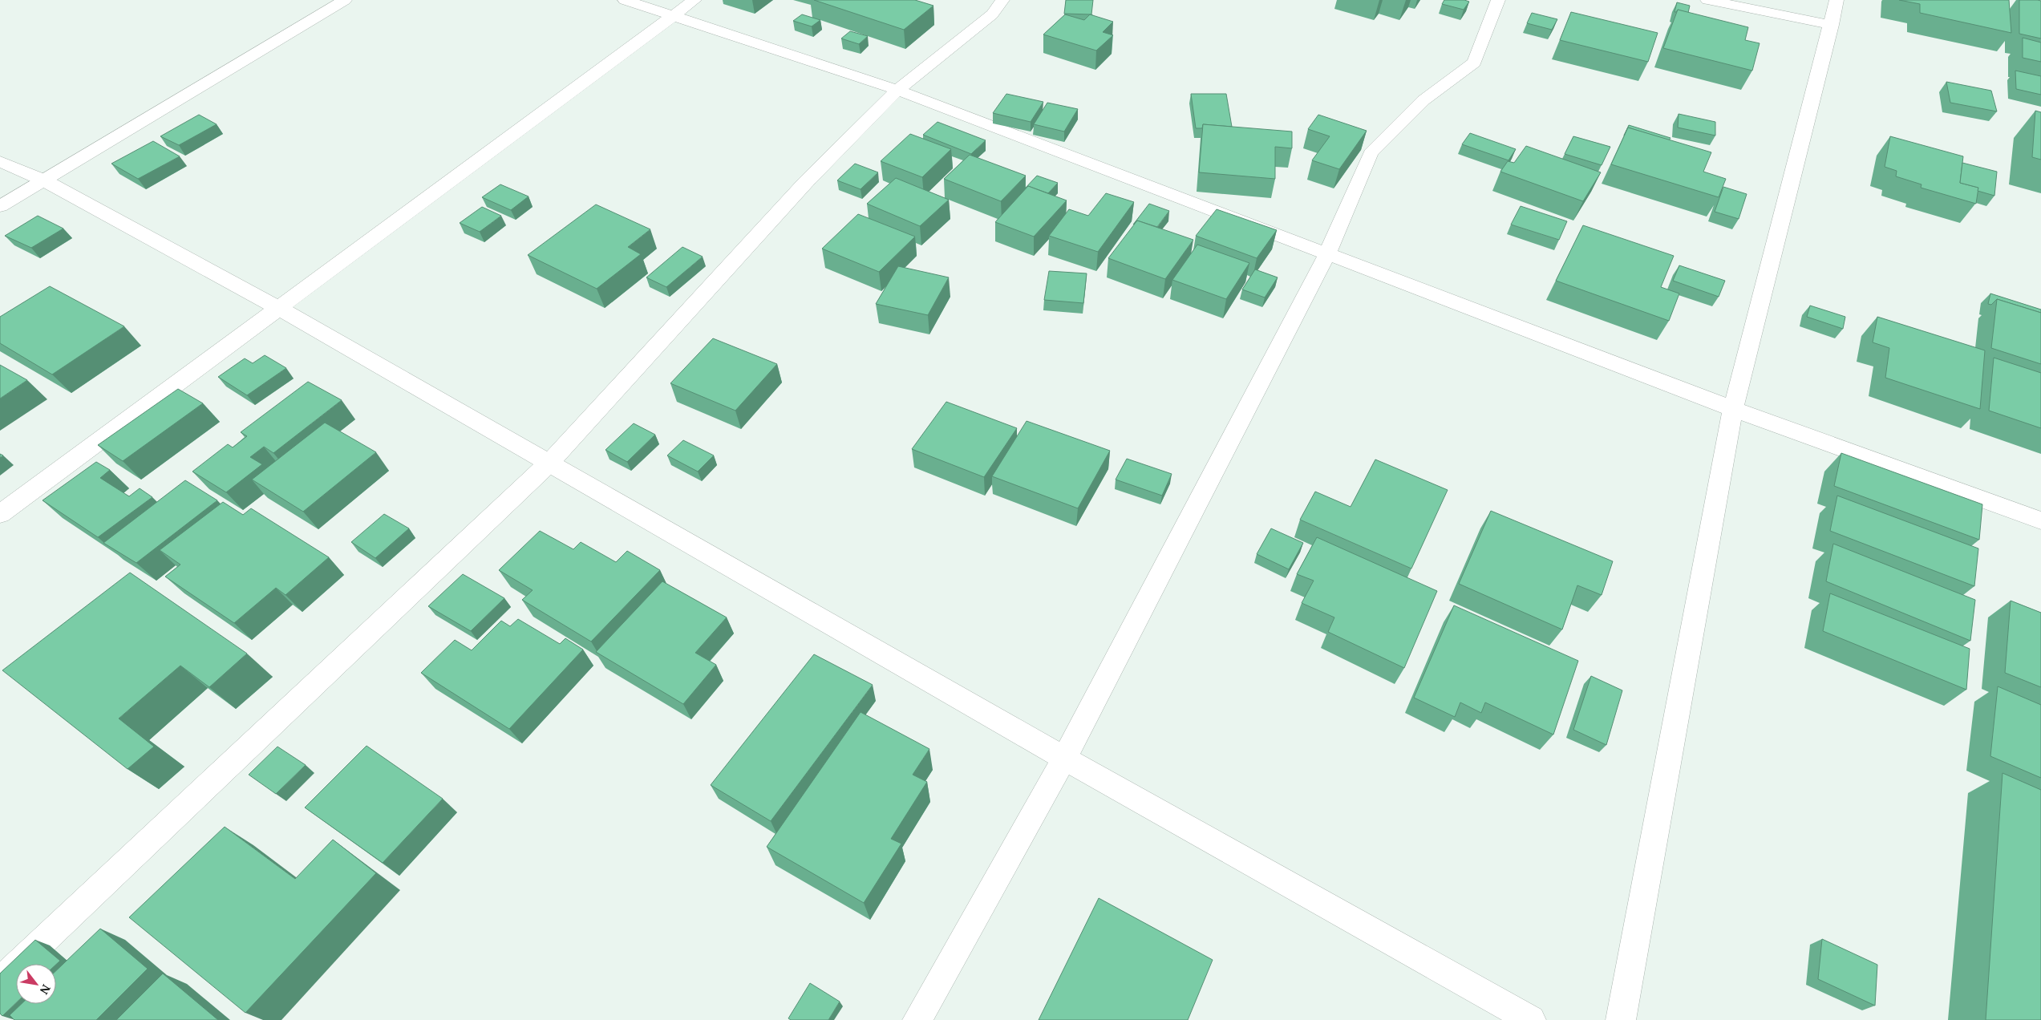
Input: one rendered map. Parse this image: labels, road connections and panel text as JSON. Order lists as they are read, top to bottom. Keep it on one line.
{"north":"bottom right"}
